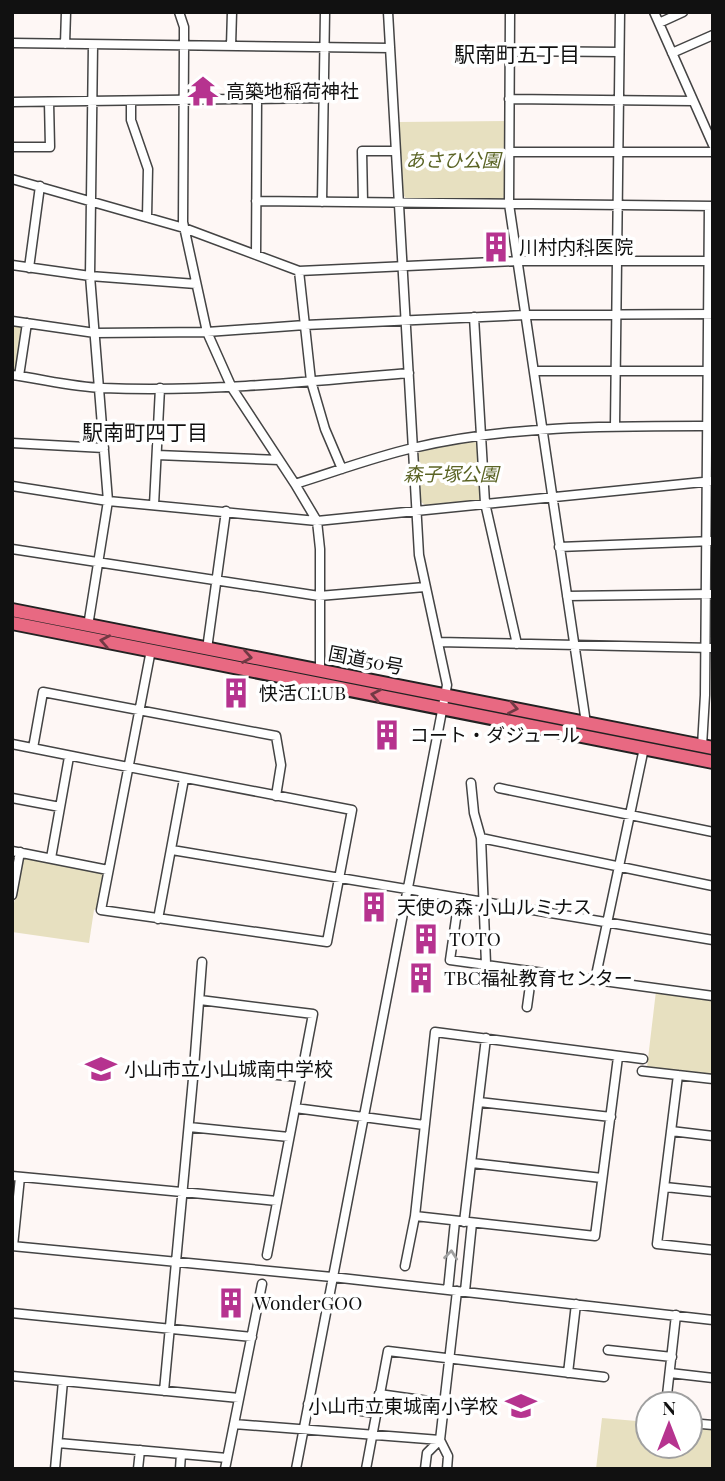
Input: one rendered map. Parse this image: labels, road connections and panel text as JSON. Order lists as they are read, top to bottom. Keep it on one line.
{"streets":{"highway":["国道50号"]},"districts":["駅南町五丁目","駅南町四丁目"],"parks":["あさひ公園","森子塚公園"],"places":{"temple":["高築地稲荷神社"],"building":["川村内科医院","快活CLUB","コート・ダジュール","天使の森 小山ルミナス","TOTO","TBC福祉教育センター","WonderGOO"],"school or university":["小山市立小山城南中学校","小山市立東城南小学校"]},"north":"top"}
